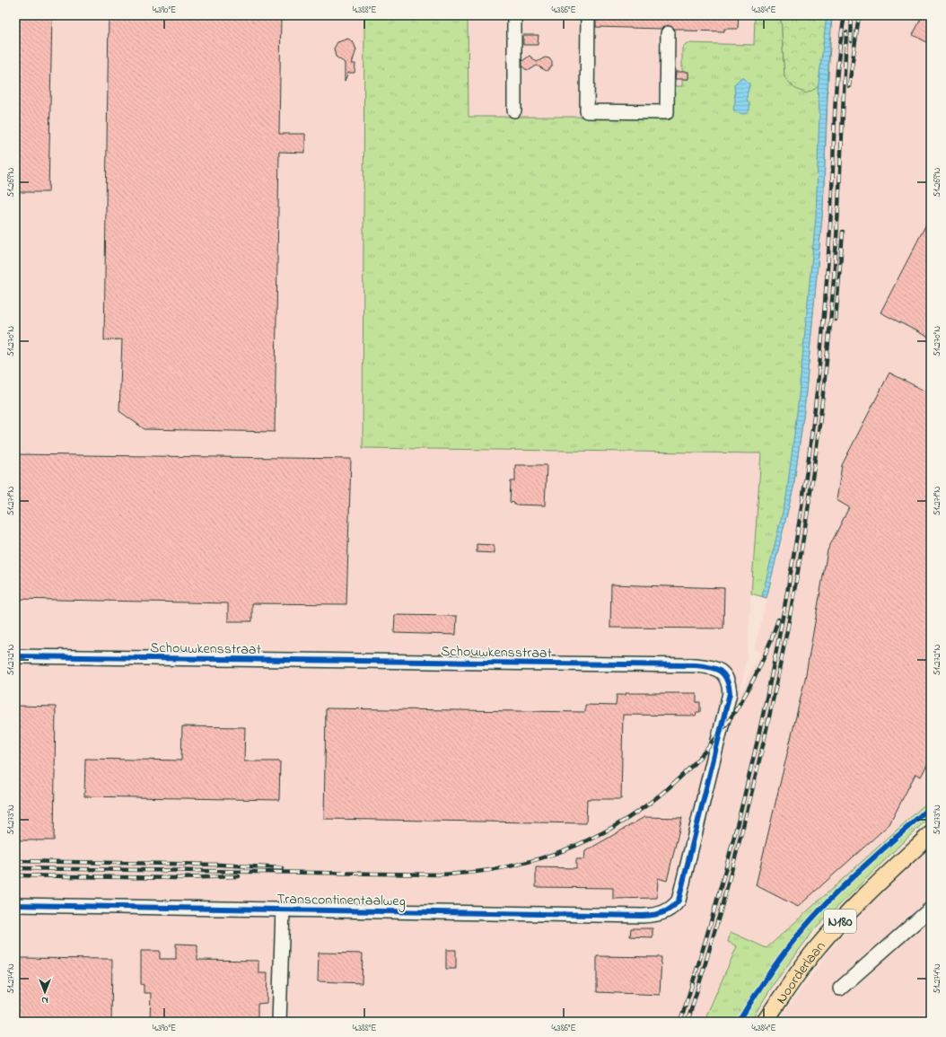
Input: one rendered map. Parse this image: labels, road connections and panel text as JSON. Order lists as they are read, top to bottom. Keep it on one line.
{"streets":{"main road":["N180","Noorderlaan"],"street":["Schouwkensstraat","Transcontinentaalweg"]},"crossings":[["Schouwkensstraat","Transcontinentaalweg"]],"north":"bottom","coordinates":["4.390°E","4.388°E","4.386°E","4.384°E","51.269°N","51.270°N","51.271°N","51.272°N","51.273°N","51.274°N"]}
